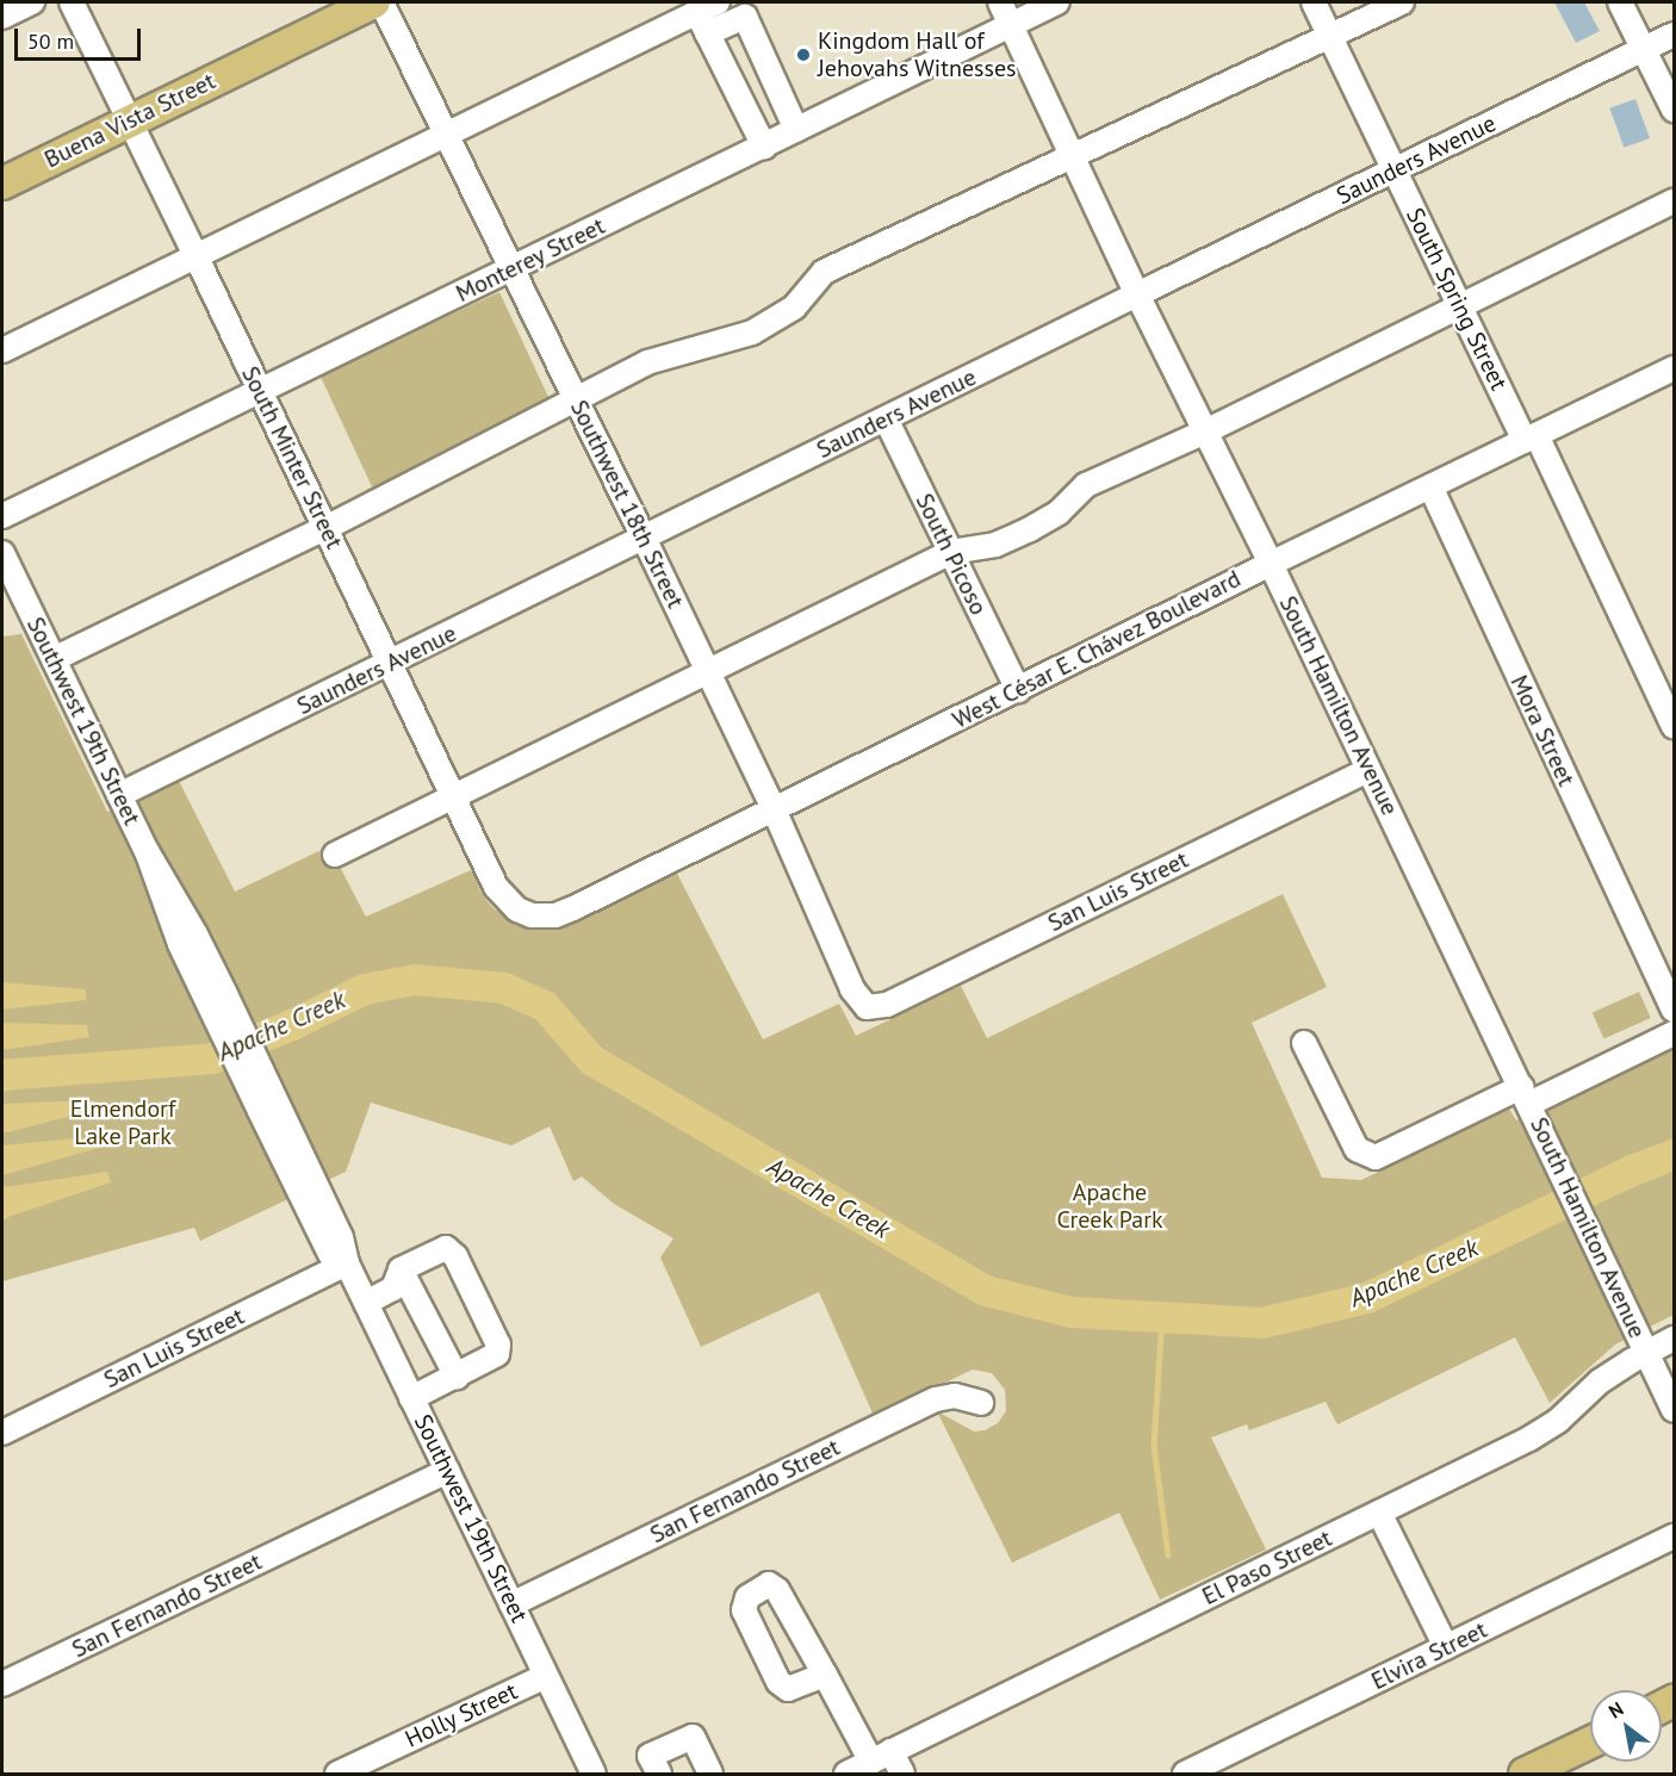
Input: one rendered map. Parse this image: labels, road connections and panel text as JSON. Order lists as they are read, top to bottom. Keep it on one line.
{"streets":{"main road":["Buena Vista Street"],"street":["Saunders Avenue","Monterey Street","South Spring Street","South Minter Street","Southwest 18th Street","South Picoso","West César E. Chávez Boulevard","South Hamilton Avenue","Southwest 19th Street","Mora Street","San Luis Street","San Fernando Street","El Paso Street","Elvira Street","Holly Street"]},"crossings":[["Buena Vista Street","South Minter Street"],["Saunders Avenue","South Spring Street"],["Saunders Avenue","South Minter Street"],["Saunders Avenue","Southwest 18th Street"],["Saunders Avenue","South Picoso"],["Saunders Avenue","South Hamilton Avenue"],["Saunders Avenue","Southwest 19th Street"],["Monterey Street","South Minter Street"],["Monterey Street","Southwest 18th Street"],["Monterey Street","South Hamilton Avenue"],["South Spring Street","West César E. Chávez Boulevard"],["South Minter Street","West César E. Chávez Boulevard"],["Southwest 18th Street","West César E. Chávez Boulevard"],["Southwest 18th Street","San Luis Street"],["South Picoso","West César E. Chávez Boulevard"],["West César E. Chávez Boulevard","South Hamilton Avenue"],["West César E. Chávez Boulevard","Mora Street"],["South Hamilton Avenue","San Luis Street"],["South Hamilton Avenue","El Paso Street"],["Southwest 19th Street","San Luis Street"],["Southwest 19th Street","San Fernando Street"],["Southwest 19th Street","Holly Street"]],"water":["Apache Creek"],"parks":["Elmendorf Lake Park","Apache Creek Park"],"places":["Kingdom Hall of Jehovahs Witnesses"],"scale_bar":"50 m","north":"top left"}
